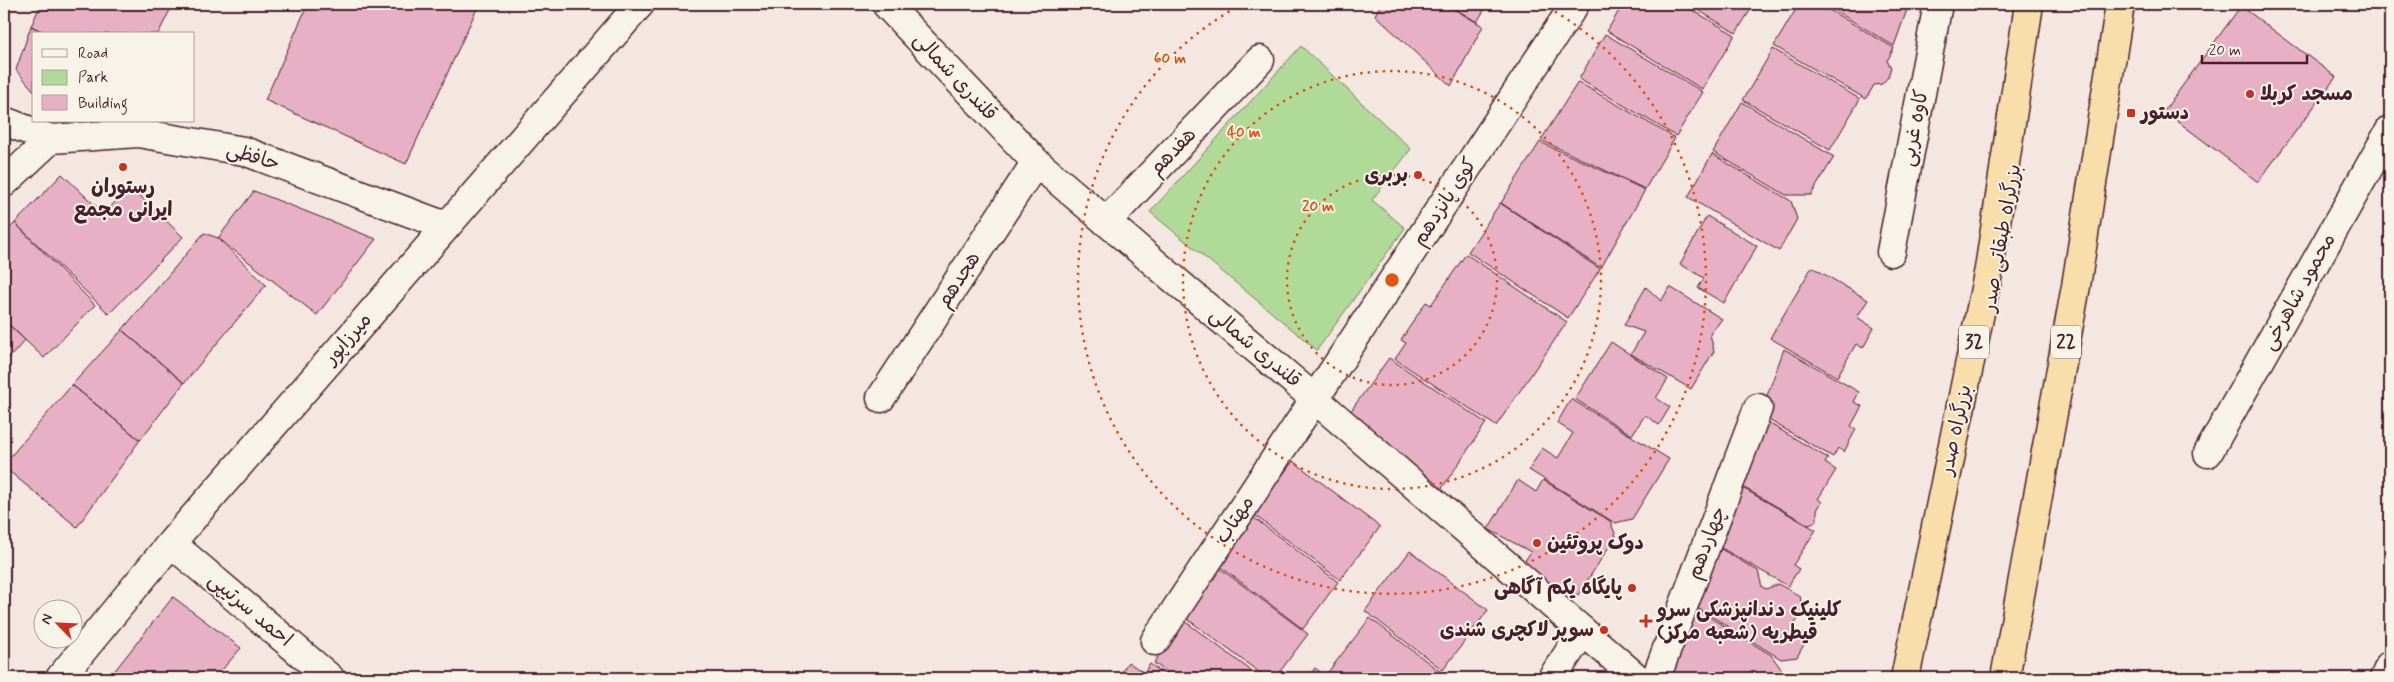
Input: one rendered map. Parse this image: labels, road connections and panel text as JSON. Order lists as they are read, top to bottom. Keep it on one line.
{"streets":{"highway":["بزرگراه طبقاتی صدر","32","22","بزرگراه صدر"],"street":["قلندری شمالی","کاوه غربی","هفدهم","حافظی","کوی پانزدهم","هجدهم","محمود شاهرخی","میرزاپور","مهتاب","چهاردهم","احمد سرتیپی"]},"crossings":[["قلندری شمالی","هفدهم"],["قلندری شمالی","کوی پانزدهم"],["قلندری شمالی","هجدهم"],["قلندری شمالی","مهتاب"],["حافظی","میرزاپور"],["کوی پانزدهم","مهتاب"],["میرزاپور","احمد سرتیپی"]],"places":{"other":["مسجد کربلا","رستوران ایرانی مجمع","بربری","دوک پروتئین","پایگاه یکم آگاهی","سوپر لاکچری شندی"],"transit":["دستور"],"health":["کلینیک دندانپزشکی سرو قیطریه (شعبه مرکز)"]},"legend":["Road","Park","Building"],"scale_bar":"20 m","north":"top left","rings":["60 m","40 m","20 m"]}
